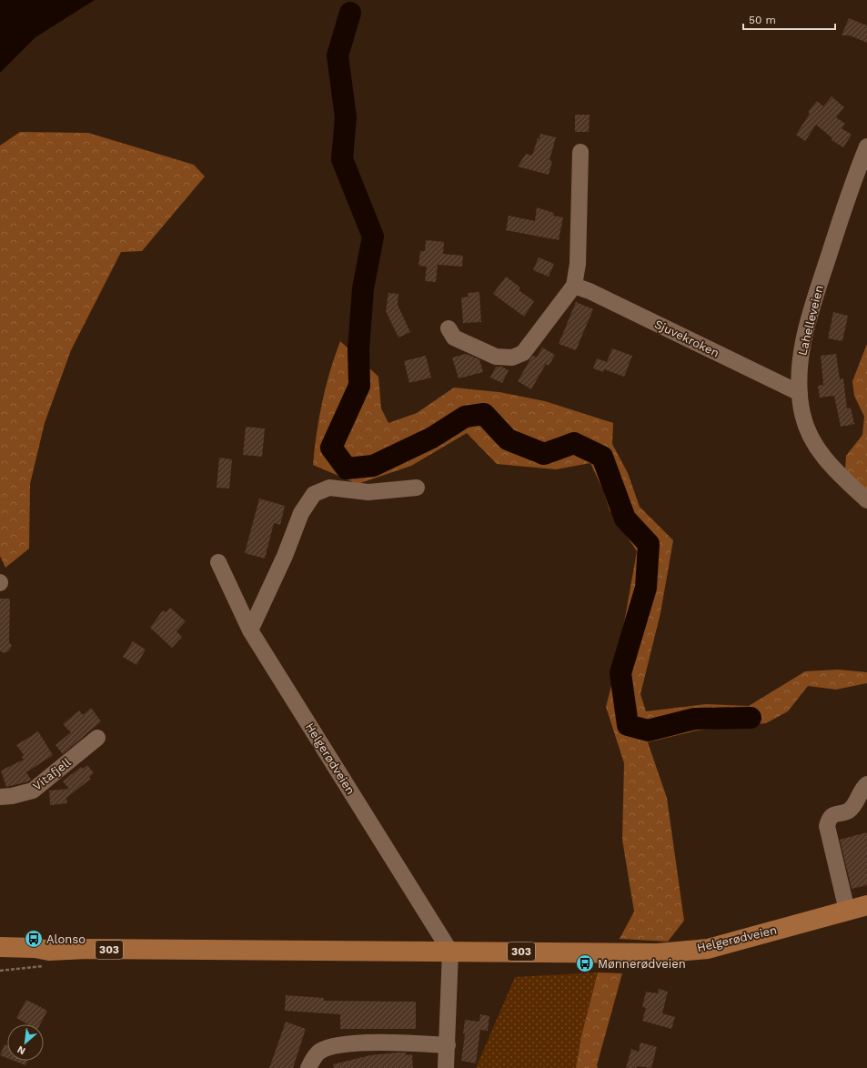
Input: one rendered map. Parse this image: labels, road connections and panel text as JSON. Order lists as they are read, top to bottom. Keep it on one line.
{"streets":{"main road":["Helgerødveien","303"],"street":["Lahelleveien","Sjuvekroken","Vitafjell"]},"crossings":[["Lahelleveien","Sjuvekroken"]],"places":{"bus stop":["Alonso","Mønnerødveien"]},"scale_bar":"50 m","north":"bottom left"}
